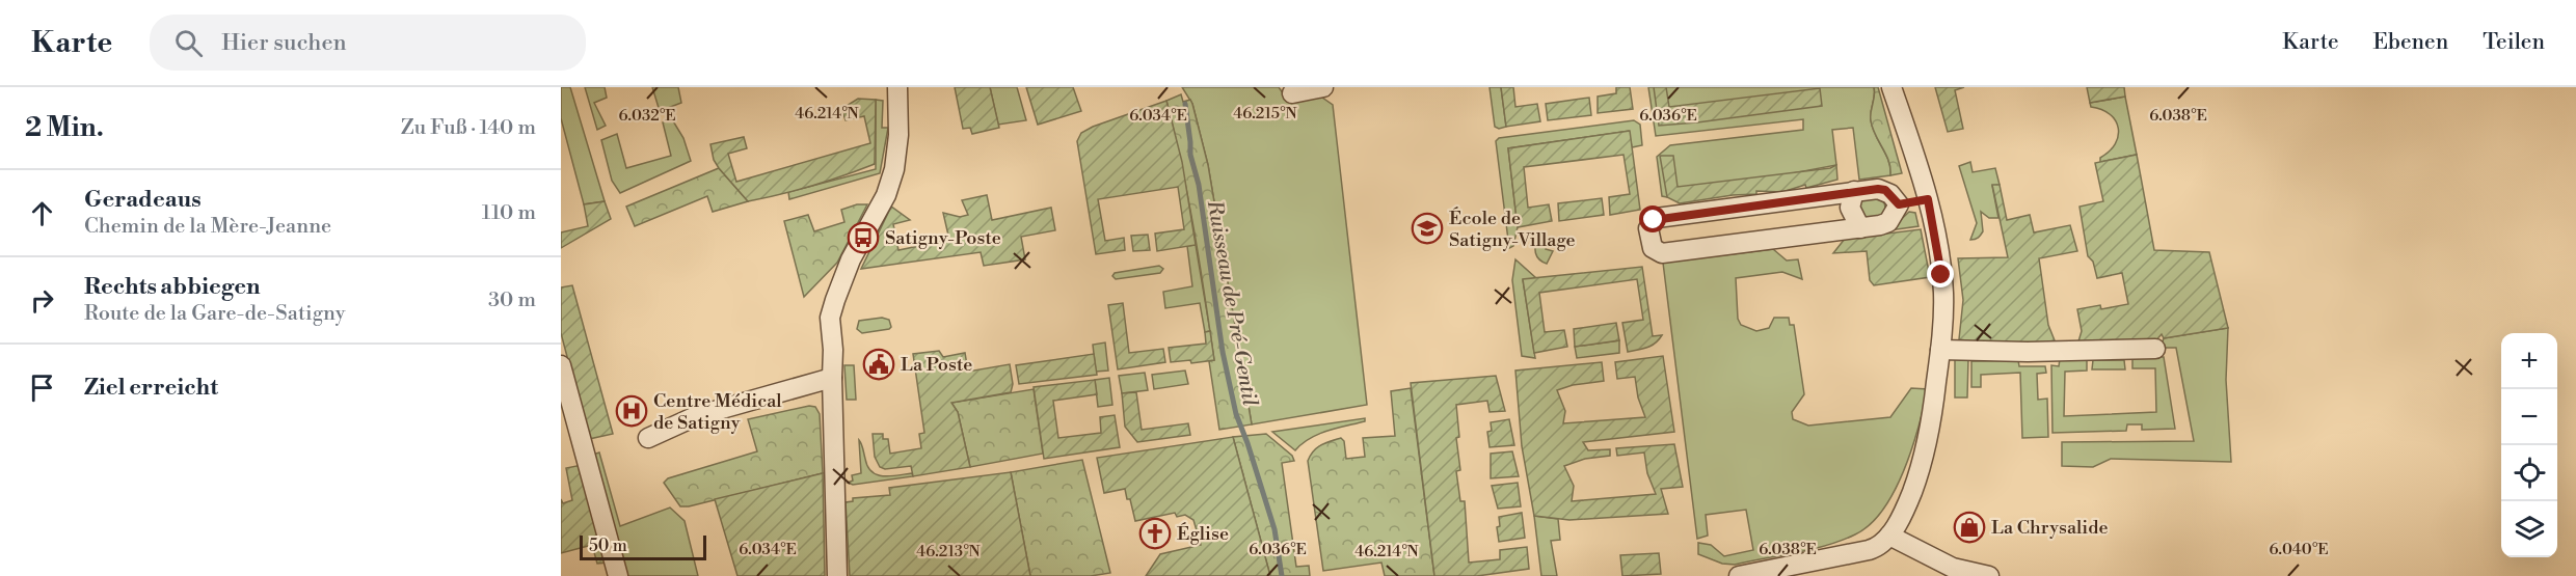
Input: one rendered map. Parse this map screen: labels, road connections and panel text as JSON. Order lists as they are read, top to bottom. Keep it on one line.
{"water":["Ruisseau de Pré-Gentil"],"places":{"school or university":["École de Satigny-Village"],"bus stop":["Satigny-Poste"],"public building":["La Poste"],"hospital":["Centre Médical de Satigny"],"shop":["La Chrysalide"],"church":["Église"]},"scale_bar":"50 m","page":{"header":"Karte","search":"Hier suchen","nav":["Karte","Ebenen","Teilen"],"heading":["2 Min.","Zu Fuß · 140 m"],"list":[["Geradeaus","Chemin de la Mère-Jeanne","110 m"],["Rechts abbiegen","Route de la Gare-de-Satigny","30 m"],"Ziel erreicht"],"map_buttons":["+","−"],"scale":"50 m"},"coordinates":["46.214°N","46.215°N","6.032°E","6.034°E","6.036°E","6.038°E","6.040°E","46.213°N"]}
